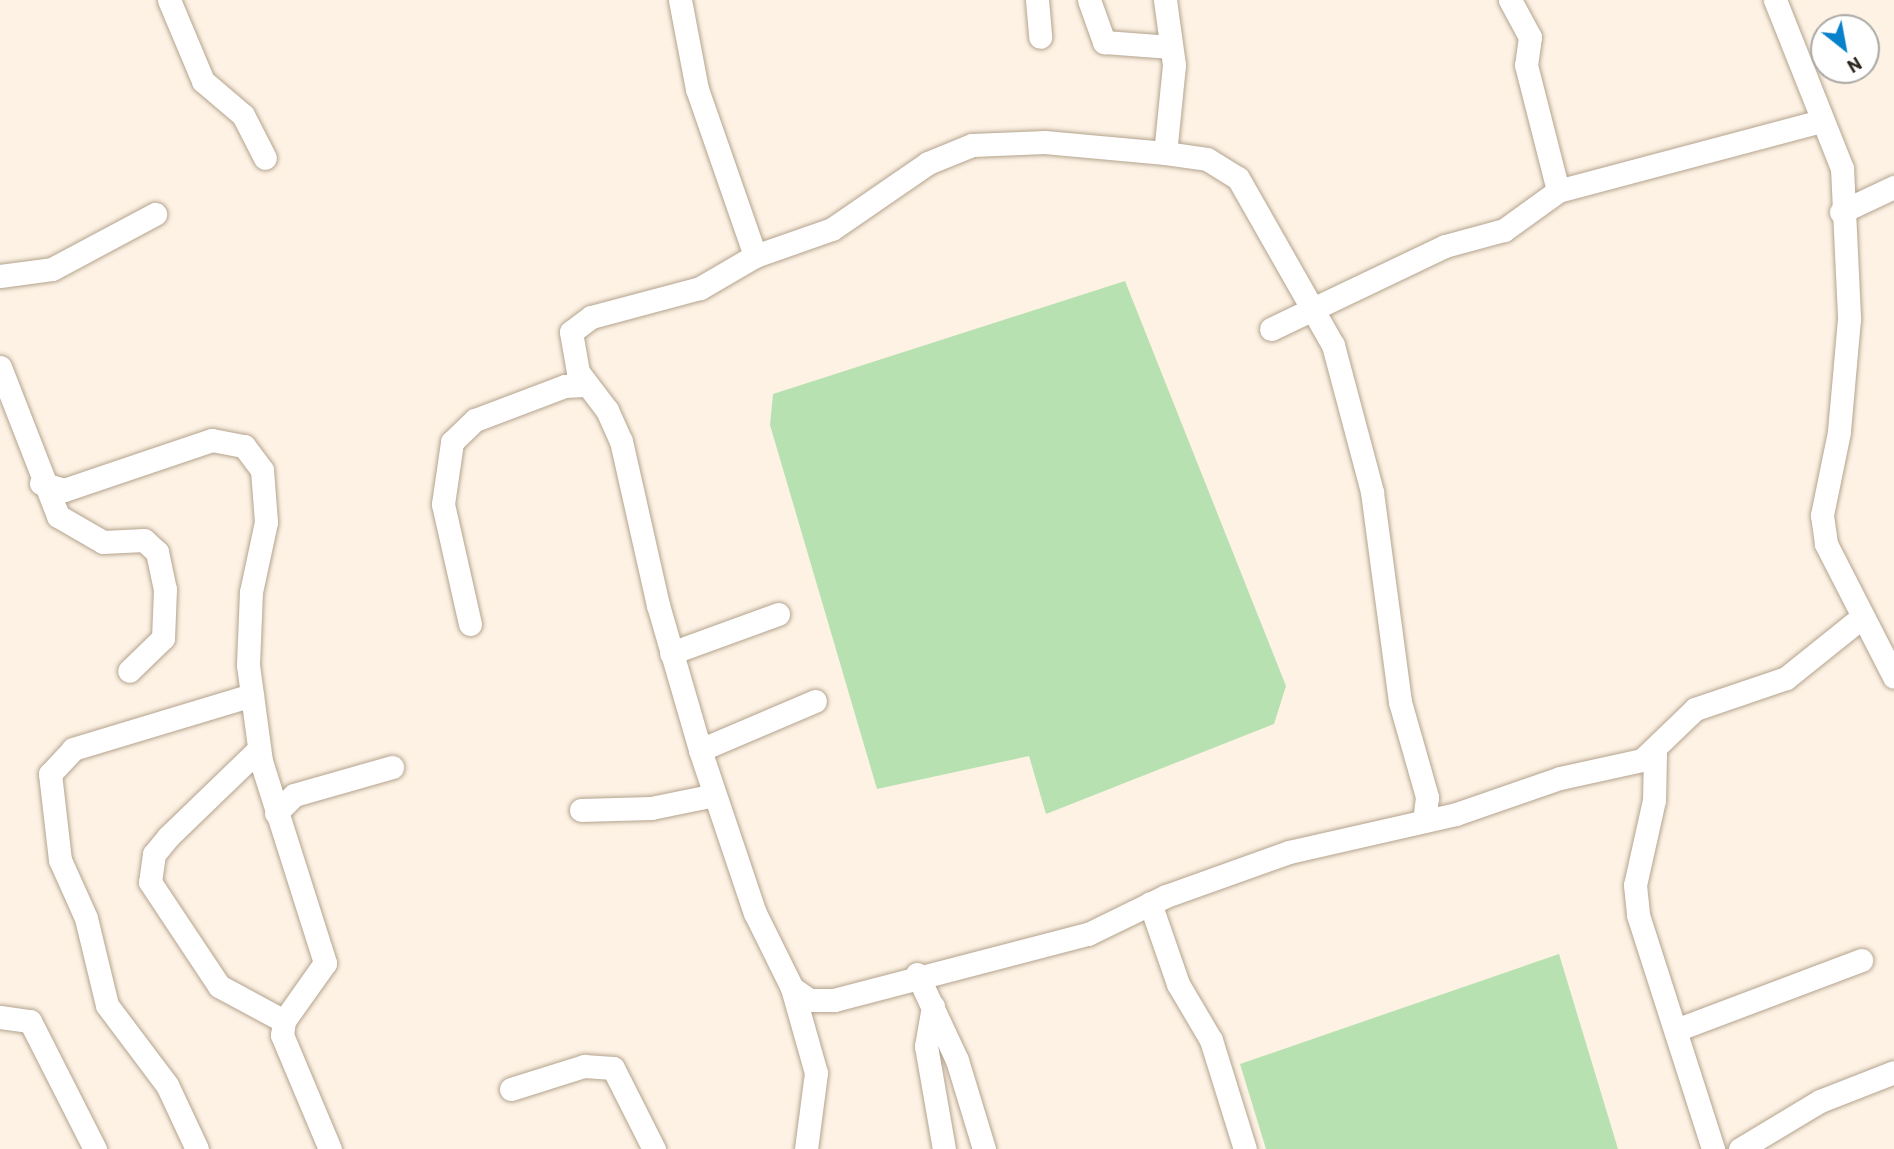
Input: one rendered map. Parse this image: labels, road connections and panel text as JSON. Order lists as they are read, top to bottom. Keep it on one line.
{"north":"bottom right"}
